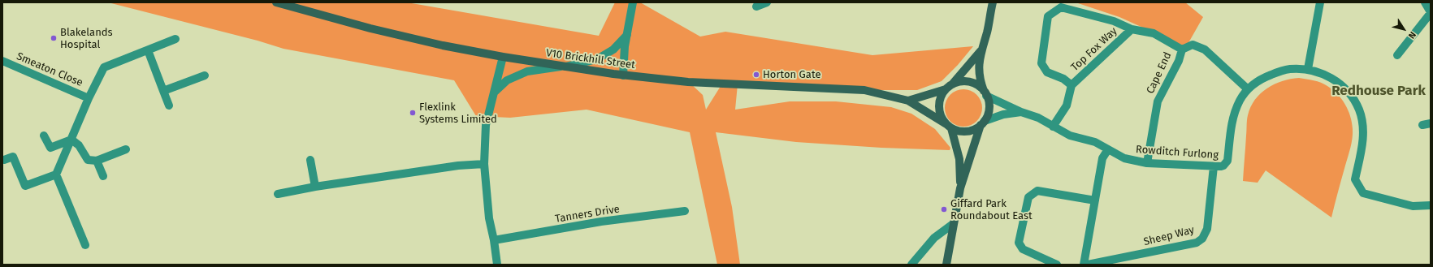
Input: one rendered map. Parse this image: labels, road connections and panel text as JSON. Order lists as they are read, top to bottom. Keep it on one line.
{"streets":{"street":["Top Fox Way","V10 Brickhill Street","Smeaton Close","Cape End","Rowditch Furlong","Tanners Drive","Sheep Way"]},"crossings":[["V10 Brickhill Street","Rowditch Furlong"],["Cape End","Rowditch Furlong"],["Rowditch Furlong","Sheep Way"]],"districts":["Redhouse Park"],"places":["Blakelands Hospital","Horton Gate","Flexlink Systems Limited","Giffard Park Roundabout East"],"north":"bottom right"}
